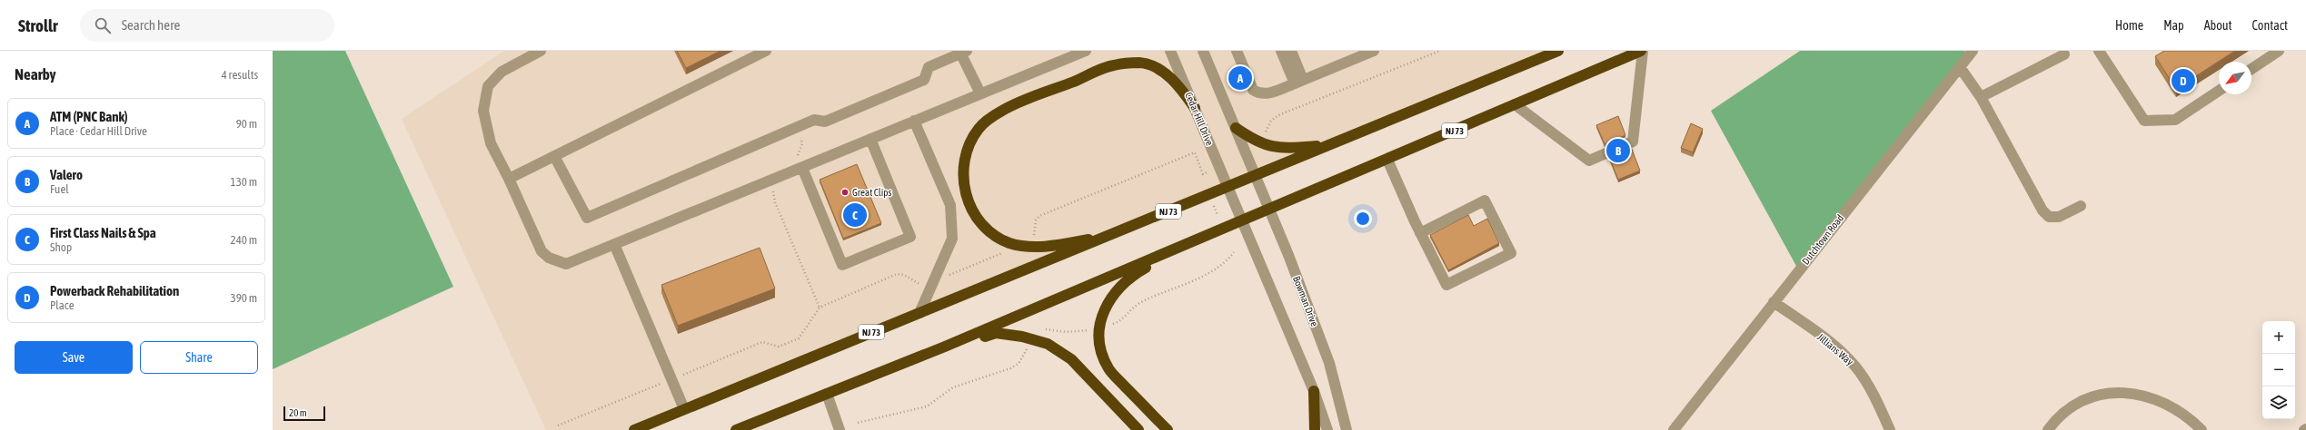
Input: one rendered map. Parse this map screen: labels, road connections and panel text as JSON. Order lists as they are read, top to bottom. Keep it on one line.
{"streets":{"highway":["NJ 73"],"street":["Cedar Hill Drive","Dutchtown Road","Bowman Drive","Jillians Way"]},"crossings":[["Cedar Hill Drive","NJ 73"],["NJ 73","Bowman Drive"],["Dutchtown Road","Jillians Way"]],"places":["Great Clips"],"scale_bar":"20 m","north":"bottom left","page":{"header":"Strollr","search":"Search here","nav":["Home","Map","About","Contact"],"heading":["Nearby","4 results"],"pins":["A","D","B","C"],"list":[{"mark":"A","name":"ATM (PNC Bank)","note":"Place · Cedar Hill Drive","value":"90 m"},{"mark":"B","name":"Valero","note":"Fuel","value":"130 m"},{"mark":"C","name":"First Class Nails & Spa","note":"Shop","value":"240 m"},{"mark":"D","name":"Powerback Rehabilitation","note":"Place","value":"390 m"}],"map_buttons":["+","−"],"buttons":["Save","Share"],"scale":"20 m"}}
